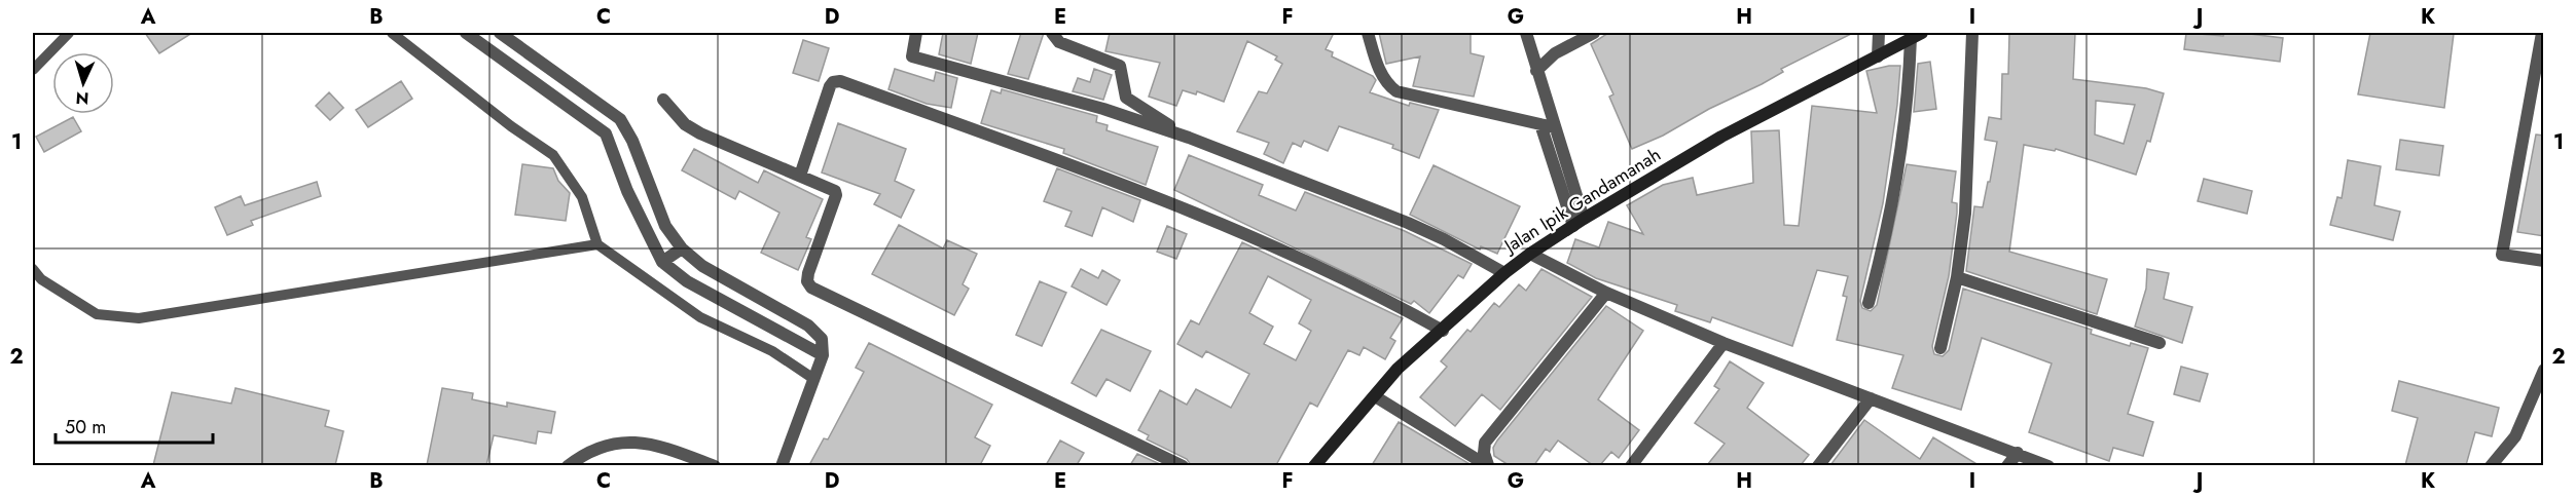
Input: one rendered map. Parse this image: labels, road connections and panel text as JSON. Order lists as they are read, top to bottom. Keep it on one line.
{"streets":{"street":["Jalan Ipik Gandamanah"]},"scale_bar":"50 m","north":"bottom","grid":{"columns":["A","B","C","D","E","F","G","H","I","J","K"],"rows":["1","2"]}}
